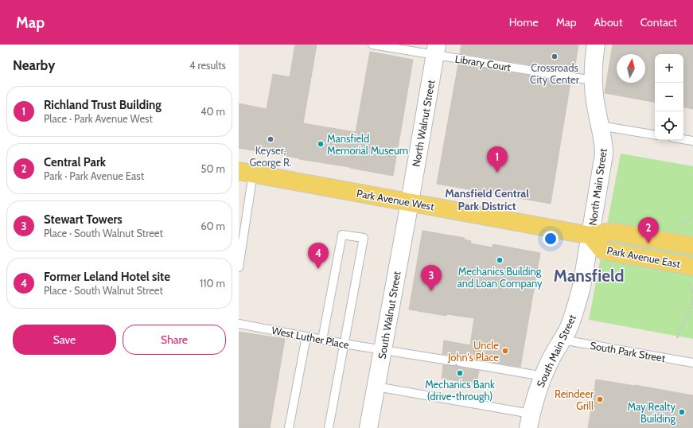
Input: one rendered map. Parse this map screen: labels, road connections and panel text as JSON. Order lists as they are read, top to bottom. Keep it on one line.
{"streets":{"main road":["North Walnut Street","North Main Street","Park Avenue West","Park Avenue East","South Walnut Street","South Main Street"],"lane":["Library Court","West Luther Place","South Park Street"]},"crossings":[["Library Court","North Walnut Street"],["Library Court","North Main Street"],["North Walnut Street","Park Avenue West"],["North Walnut Street","South Walnut Street"],["North Main Street","Park Avenue West"],["North Main Street","Park Avenue East"],["North Main Street","South Main Street"],["Park Avenue West","Park Avenue East"],["Park Avenue West","South Walnut Street"],["Park Avenue West","South Main Street"],["Park Avenue East","South Main Street"],["South Walnut Street","West Luther Place"],["West Luther Place","South Main Street"],["South Main Street","South Park Street"]],"districts":["Mansfield Central Park District","Mansfield"],"places":["Crossroads City Center","Keyser, George R.","Mansfield Memorial Museum","Mechanics Building and Loan Company","Uncle John's Place","Mechanics Bank (drive-through)","Reindeer Grill","May Realty Building"],"north":"top","page":{"header":"Map","nav":["Home","Map","About","Contact"],"heading":["Nearby","4 results"],"map_buttons":["+","−"],"list":[{"mark":"1","name":"Richland Trust Building","note":"Place · Park Avenue West","value":"40 m"},{"mark":"2","name":"Central Park","note":"Park · Park Avenue East","value":"50 m"},{"mark":"3","name":"Stewart Towers","note":"Place · South Walnut Street","value":"60 m"},{"mark":"4","name":"Former Leland Hotel site","note":"Place · South Walnut Street","value":"110 m"}],"pins":["1","2","4","3"],"buttons":["Save","Share"]}}
